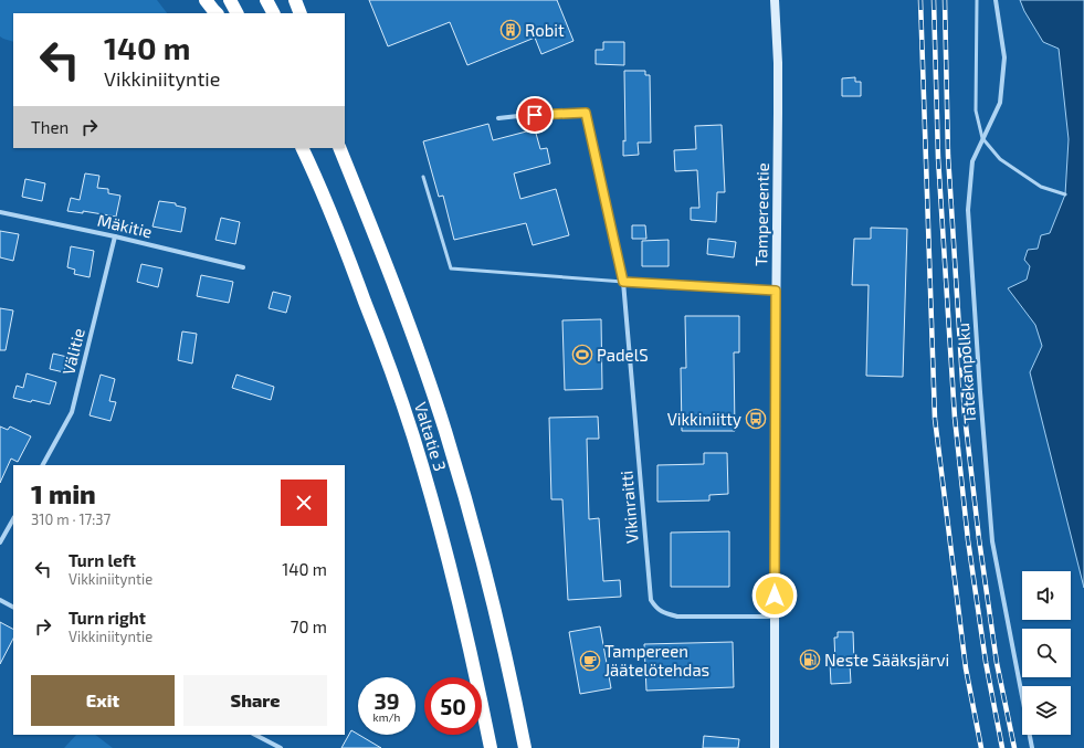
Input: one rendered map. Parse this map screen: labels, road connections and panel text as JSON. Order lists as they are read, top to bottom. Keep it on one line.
{"streets":{"highway":["Valtatie 3"],"main road":["Tampereentie"],"street":["Mäkitie","Välitie","Tatekanpolku","Vikinraitti"]},"crossings":[["Tampereentie","Vikinraitti"],["Mäkitie","Välitie"]],"places":{"building":["Robit"],"sports":["PadelS"],"bus stop":["Vikkiniitty"],"fuel station":["Neste Sääksjärvi"],"cafe":["Tampereen Jäätelötehdas"]},"page":{"turn":["140 m","Vikkiniityntie"],"then":"Then","heading":["1 min","310 m · 17:37"],"list":[{"name":"Turn left","note":"Vikkiniityntie","value":"140 m"},{"name":"Turn right","note":"Vikkiniityntie","value":"70 m"}],"buttons":["Exit","Share"],"speed":"39 km/h","limit":"50"}}
